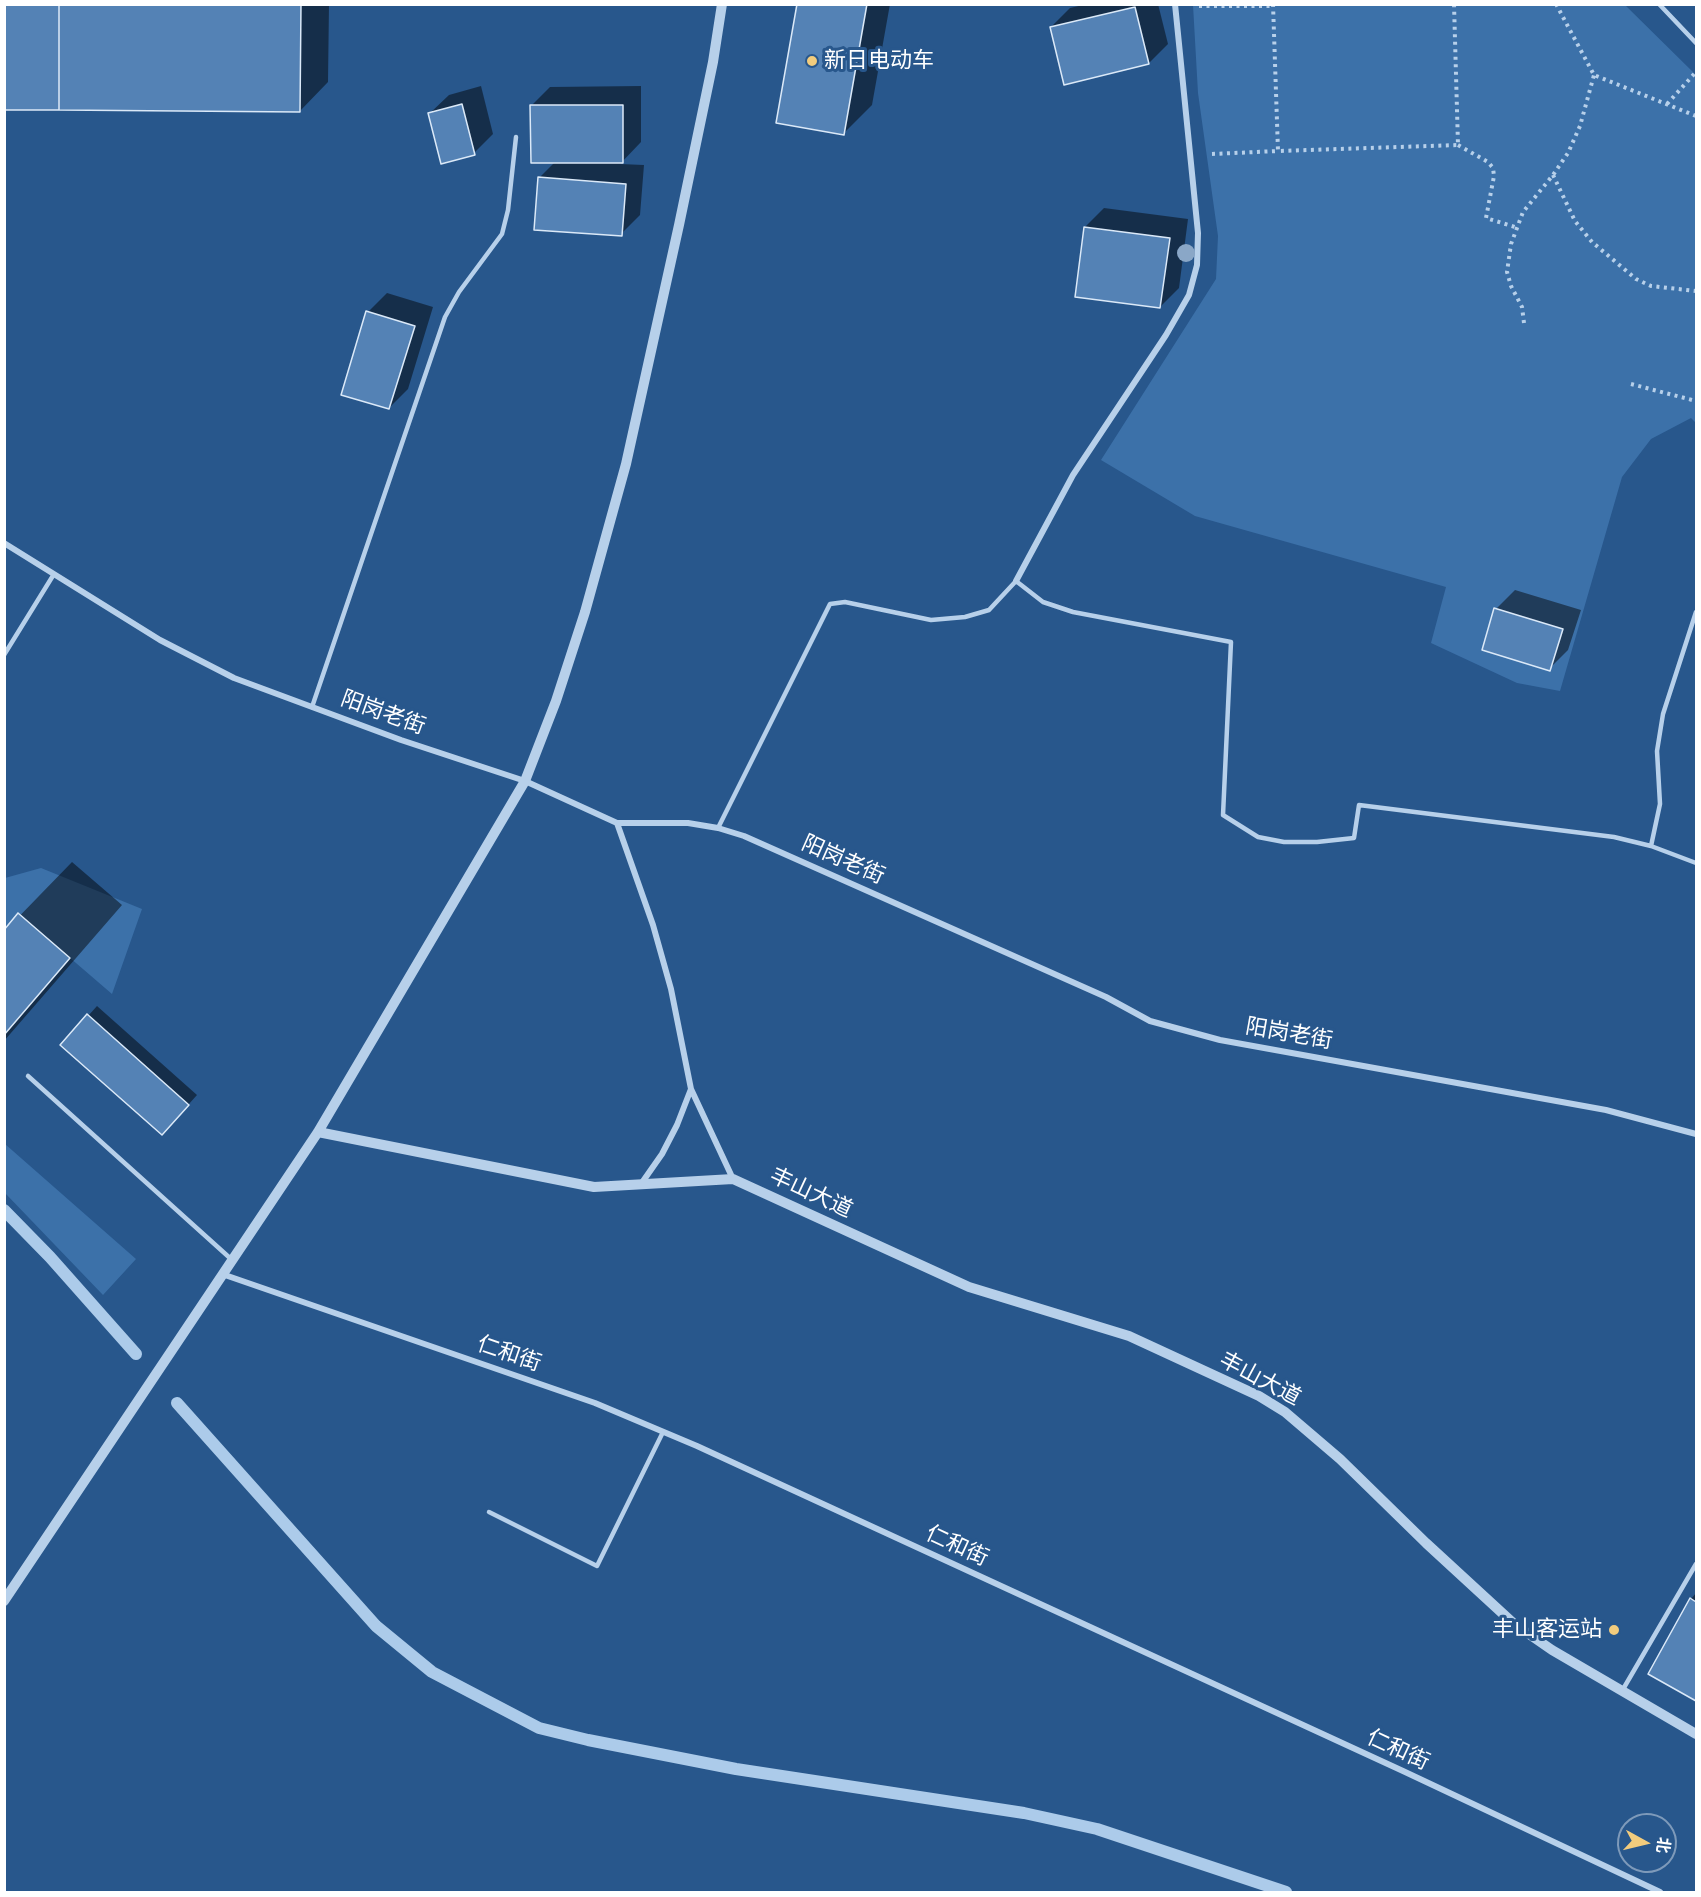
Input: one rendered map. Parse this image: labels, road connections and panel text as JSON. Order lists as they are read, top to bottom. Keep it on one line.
{"streets":{"street":["阳岗老街","丰山大道","仁和街"]},"crossings":[["阳岗老街","丰山大道"]],"places":["新日电动车","丰山客运站"],"north":"right"}
